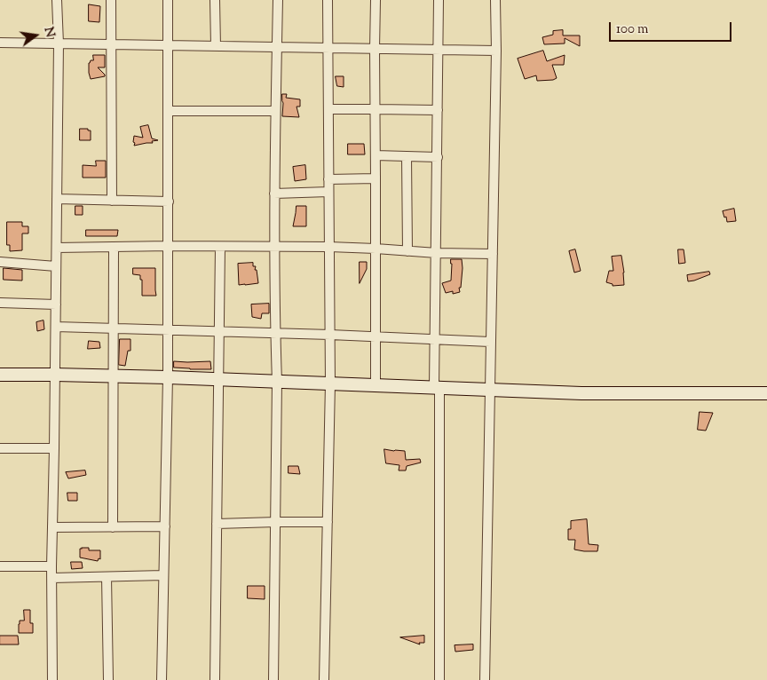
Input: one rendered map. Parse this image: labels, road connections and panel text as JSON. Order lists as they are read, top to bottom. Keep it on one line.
{"scale_bar":"100 m","north":"right"}
